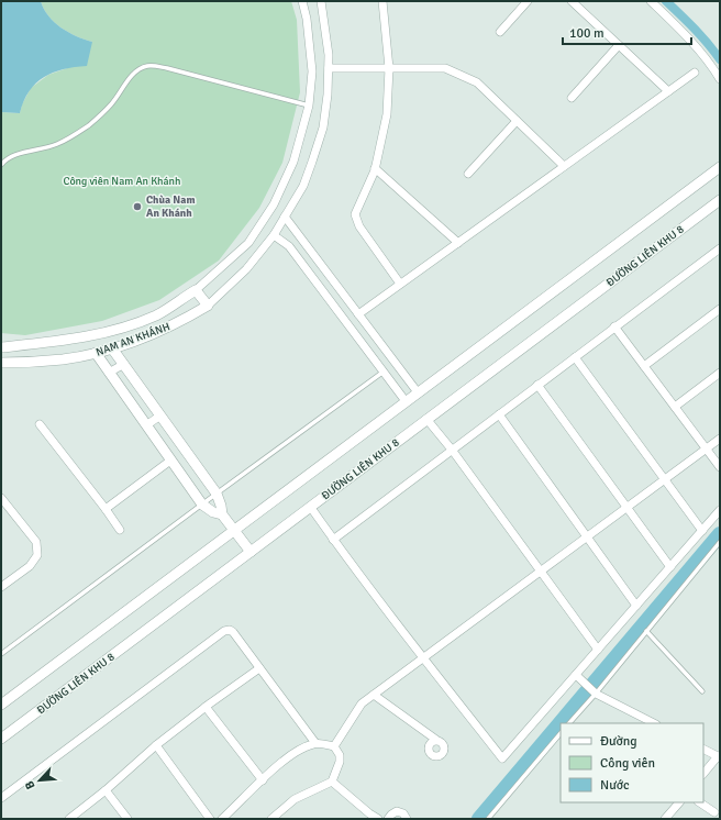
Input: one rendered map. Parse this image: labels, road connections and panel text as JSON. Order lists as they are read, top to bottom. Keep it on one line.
{"streets":{"street":["ĐƯỜNG LIÊN KHU 8","NAM AN KHÁNH"]},"parks":["Công viên Nam An Khánh"],"places":["Chùa Nam An Khánh"],"legend":["Đường","Công viên","Nước"],"scale_bar":"100 m","north":"bottom left"}
